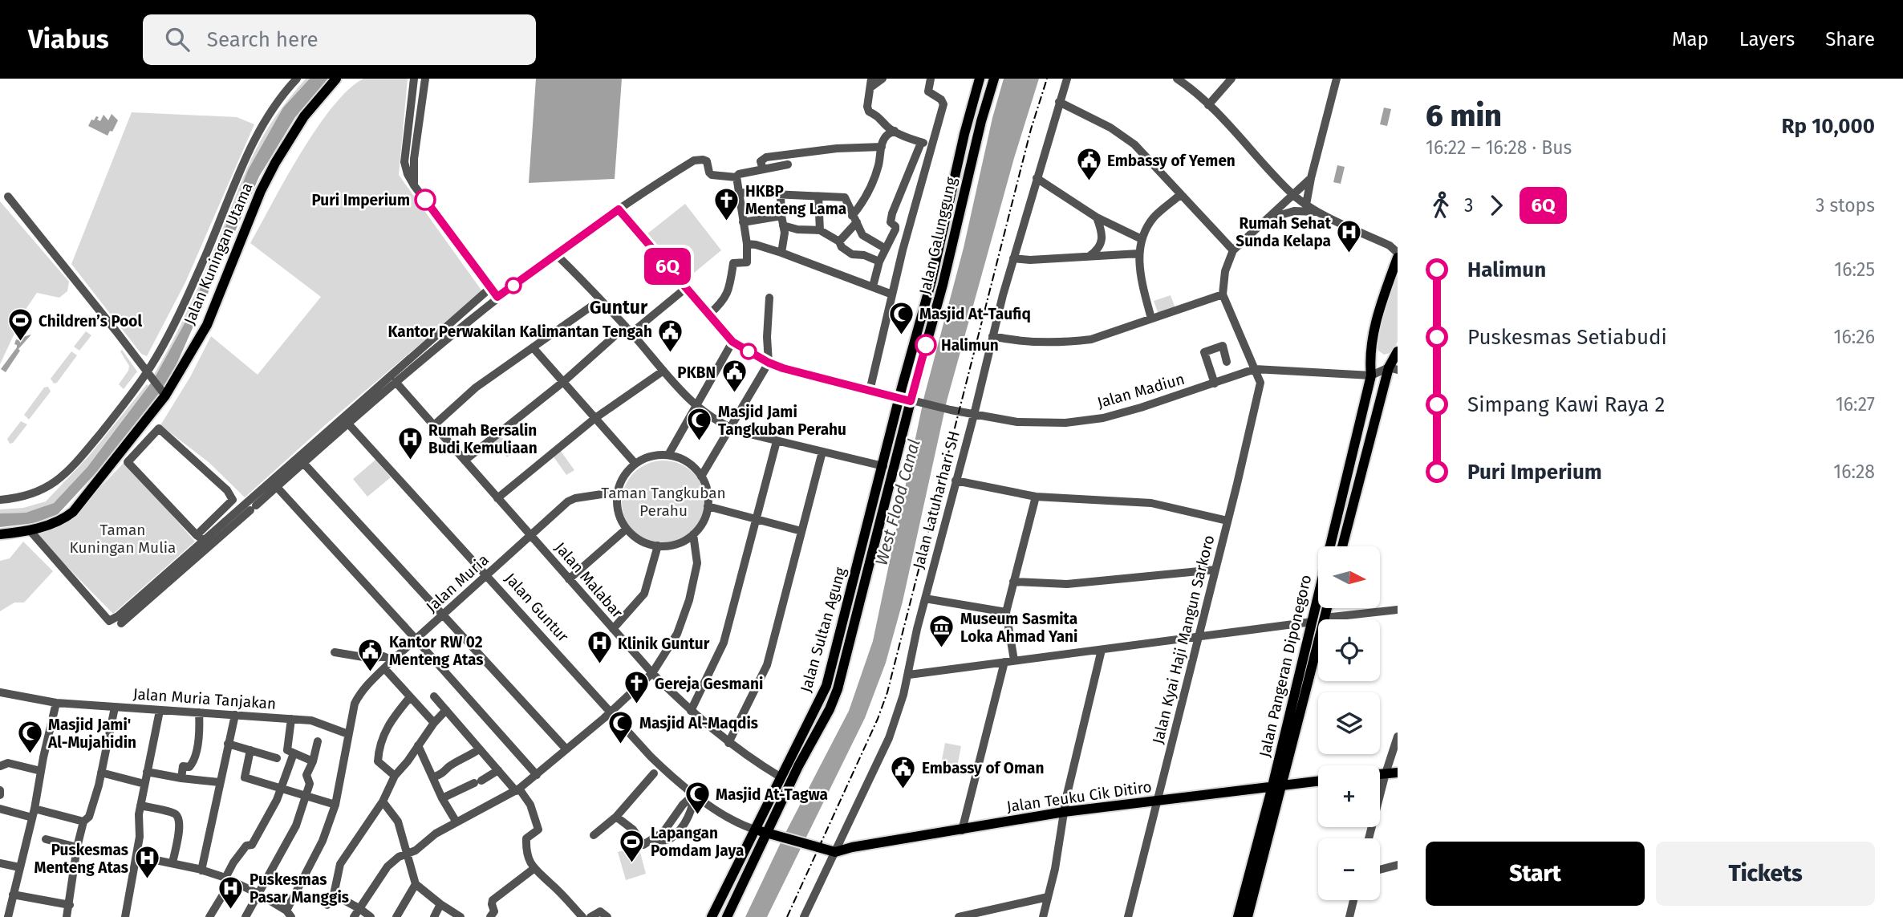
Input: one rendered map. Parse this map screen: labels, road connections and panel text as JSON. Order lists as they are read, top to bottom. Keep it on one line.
{"streets":{"main road":["Jalan Galunggung","Jalan Kuningan Utama","Jalan Guntur","Jalan Sultan Agung","Jalan Pangeran Diponegoro","Jalan Teuku Cik Ditiro"],"street":["Jalan Madiun","Jalan Latuharhari SH","Jalan Malabar","Jalan Muria","Jalan Kyai Haji Mangun Sarkoro","Jalan Muria Tanjakan"]},"crossings":[["Jalan Galunggung","Jalan Madiun"],["Jalan Galunggung","Jalan Sultan Agung"],["Jalan Madiun","Jalan Latuharhari SH"],["Jalan Madiun","Jalan Sultan Agung"],["Jalan Madiun","Jalan Kyai Haji Mangun Sarkoro"],["Jalan Madiun","Jalan Pangeran Diponegoro"],["Jalan Latuharhari SH","Jalan Guntur"],["Jalan Latuharhari SH","Jalan Teuku Cik Ditiro"],["Jalan Malabar","Jalan Muria"],["Jalan Malabar","Jalan Sultan Agung"],["Jalan Muria","Jalan Guntur"],["Jalan Muria","Jalan Muria Tanjakan"],["Jalan Guntur","Jalan Sultan Agung"],["Jalan Guntur","Jalan Teuku Cik Ditiro"],["Jalan Kyai Haji Mangun Sarkoro","Jalan Teuku Cik Ditiro"],["Jalan Pangeran Diponegoro","Jalan Teuku Cik Ditiro"]],"districts":["Guntur"],"water":["West Flood Canal"],"parks":["Taman Tangkuban Perahu","Taman Kuningan Mulia"],"places":{"public building":["Embassy of Yemen","Kantor Perwakilan Kalimantan Tengah","PKBN","Kantor RW 02 Menteng Atas","Embassy of Oman"],"other":["Puri Imperium","Halimun"],"church":["HKBP Menteng Lama","Gereja Gesmani"],"hospital":["Rumah Sehat Sunda Kelapa","Rumah Bersalin Budi Kemuliaan","Klinik Guntur","Puskesmas Menteng Atas","Puskesmas Pasar Manggis"],"mosque":["Masjid At-Taufiq","Masjid Jami Tangkuban Perahu","Masjid Al-Maqdis","Masjid Jami' Al-Mujahidin","Masjid At-Tagwa"],"sports":["Children’s Pool","Lapangan Pomdam Jaya"],"museum":["Museum Sasmita Loka Ahmad Yani"]},"lines":["bus line 6Q"],"north":"right","page":{"header":"Viabus","search":"Search here","nav":["Map","Layers","Share"],"on_map":"6Q","heading":["6 min","16:22 – 16:28 · Bus","Rp 10,000"],"legs":["3","6Q","3 stops"],"list":[{"name":"Halimun","value":"16:25"},{"name":"Puskesmas Setiabudi","value":"16:26"},{"name":"Simpang Kawi Raya 2","value":"16:27"},{"name":"Puri Imperium","value":"16:28"}],"map_buttons":["+","−"],"buttons":["Start","Tickets"]}}
